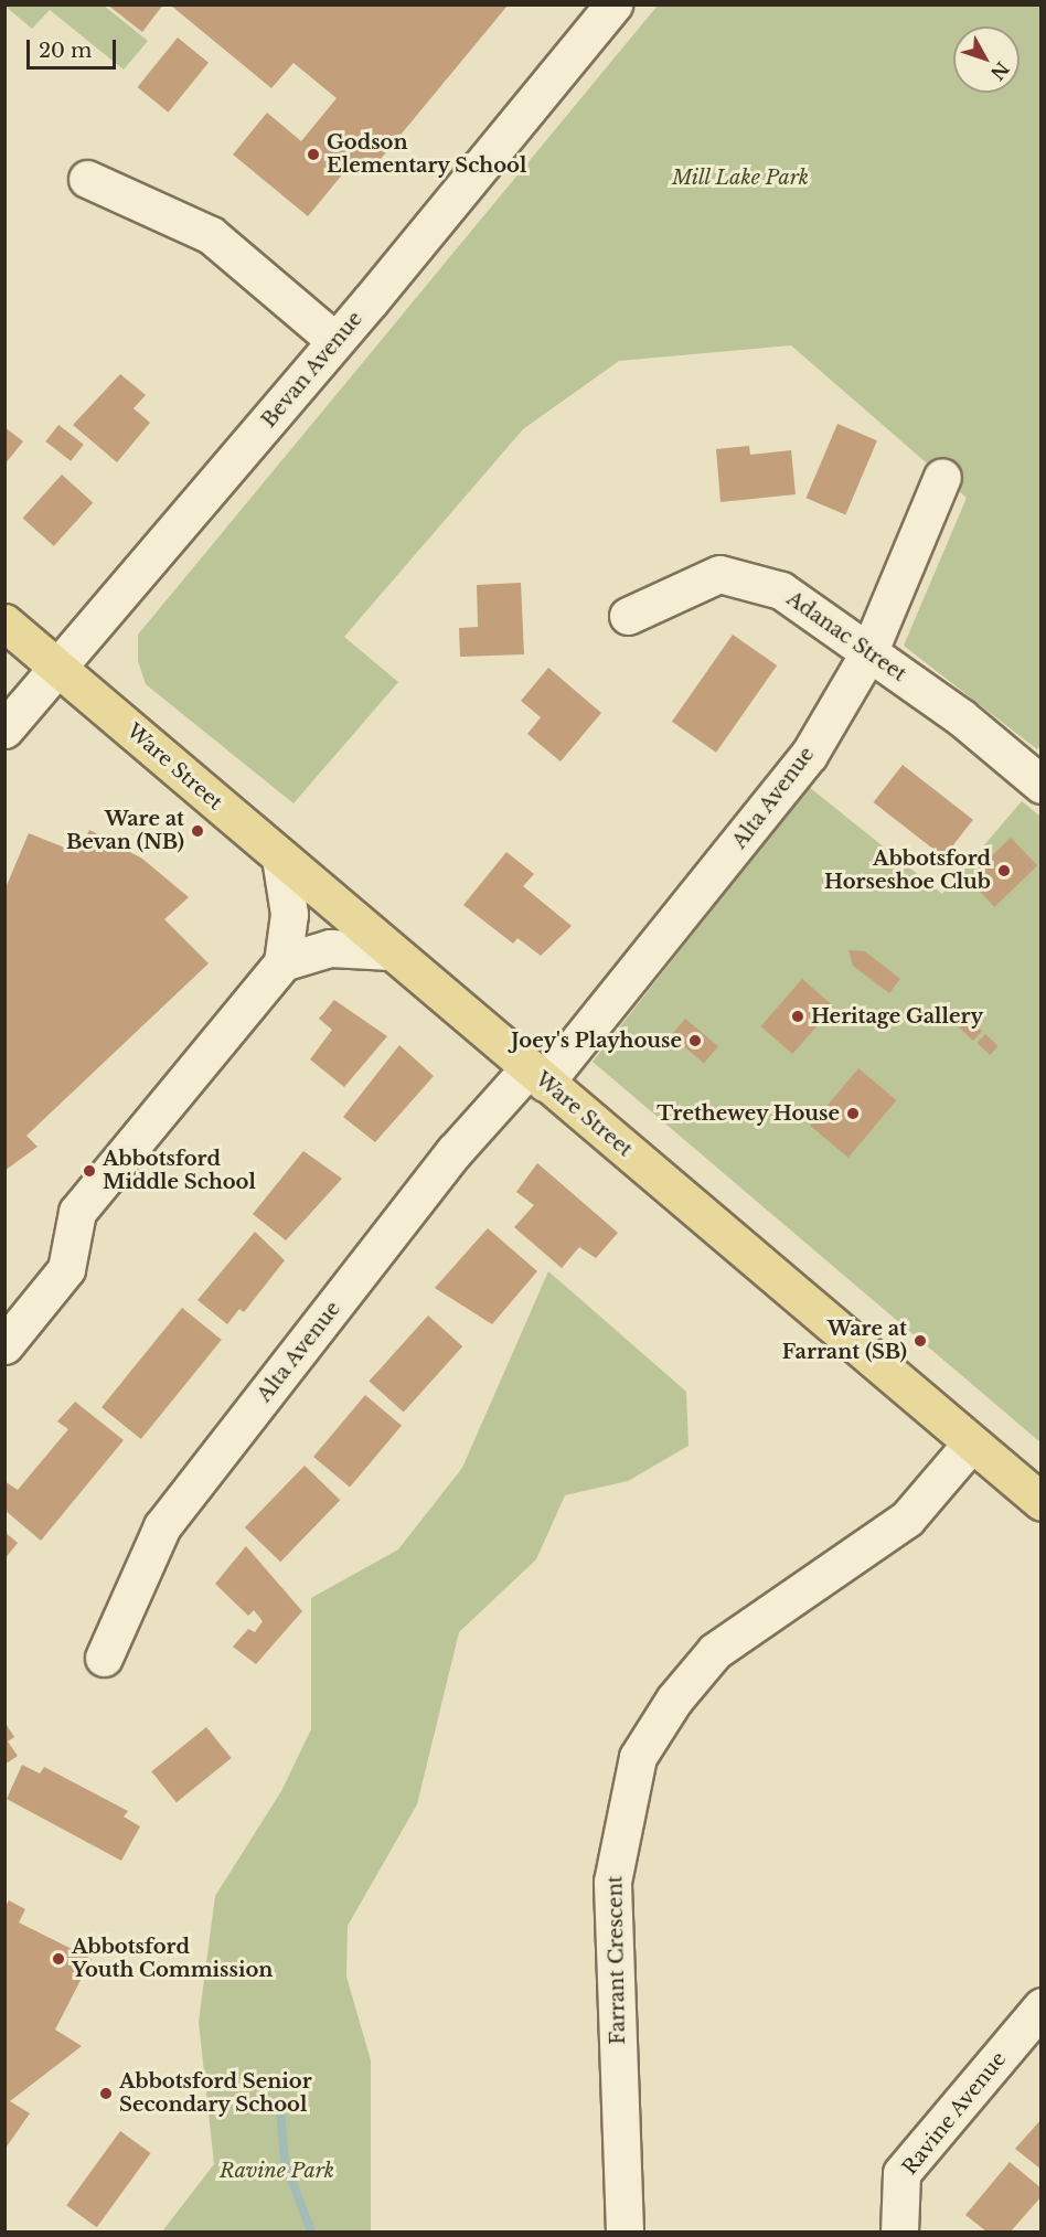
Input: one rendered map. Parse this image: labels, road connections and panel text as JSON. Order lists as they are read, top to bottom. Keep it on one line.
{"streets":{"main road":["Ware Street"],"street":["Bevan Avenue","Adanac Street","Alta Avenue","Farrant Crescent","Ravine Avenue"]},"crossings":[["Bevan Avenue","Ware Street"],["Adanac Street","Alta Avenue"],["Ware Street","Alta Avenue"],["Ware Street","Farrant Crescent"]],"parks":["Mill Lake Park","Ravine Park"],"places":["Godson Elementary School","Ware at Bevan (NB)","Abbotsford Horseshoe Club","Heritage Gallery","Joey's Playhouse","Trethewey House","Abbotsford Middle School","Ware at Farrant (SB)","Abbotsford Youth Commission","Abbotsford Senior Secondary School"],"scale_bar":"20 m","north":"bottom right"}
